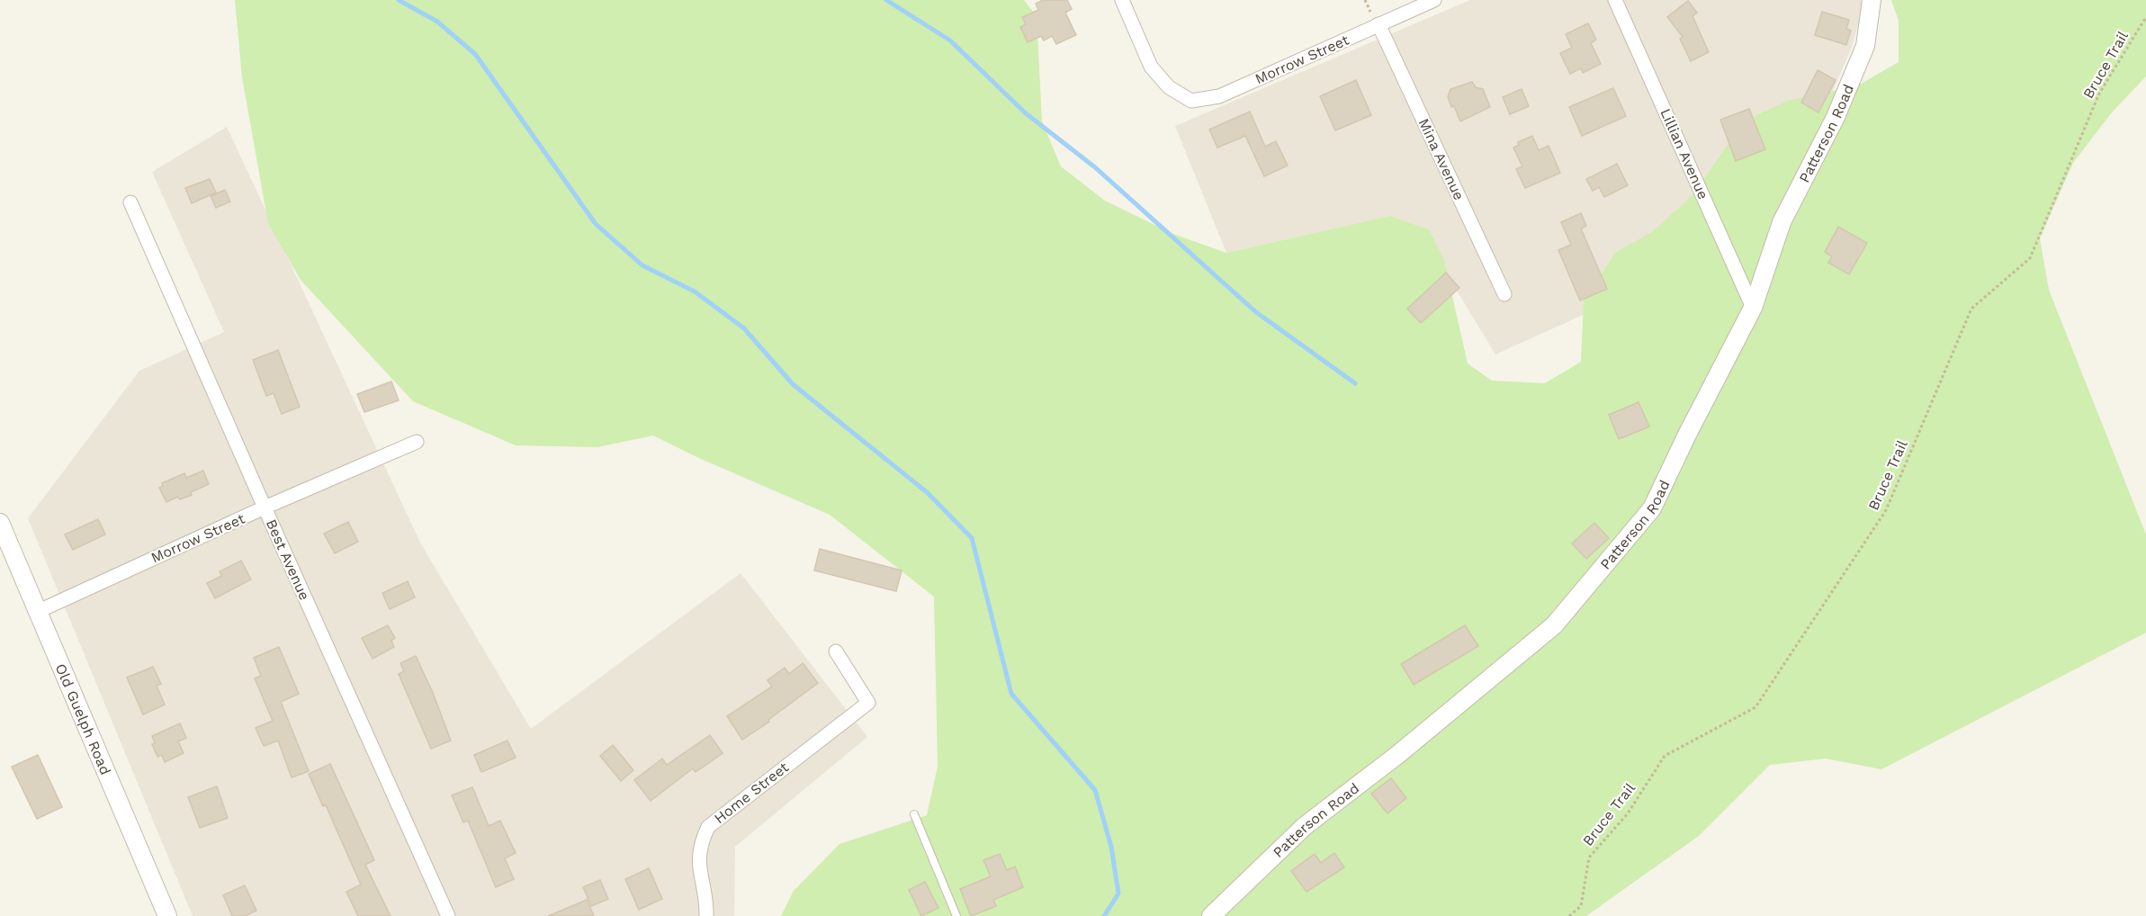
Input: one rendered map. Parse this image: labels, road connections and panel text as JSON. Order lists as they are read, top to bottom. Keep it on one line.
{"streets":{"street":["Morrow Street","Patterson Road","Lillian Avenue","Mina Avenue","Best Avenue","Old Guelph Road","Home Street"],"path":["Bruce Trail"]},"crossings":[["Morrow Street","Mina Avenue"],["Morrow Street","Best Avenue"],["Morrow Street","Old Guelph Road"],["Patterson Road","Lillian Avenue"]]}
